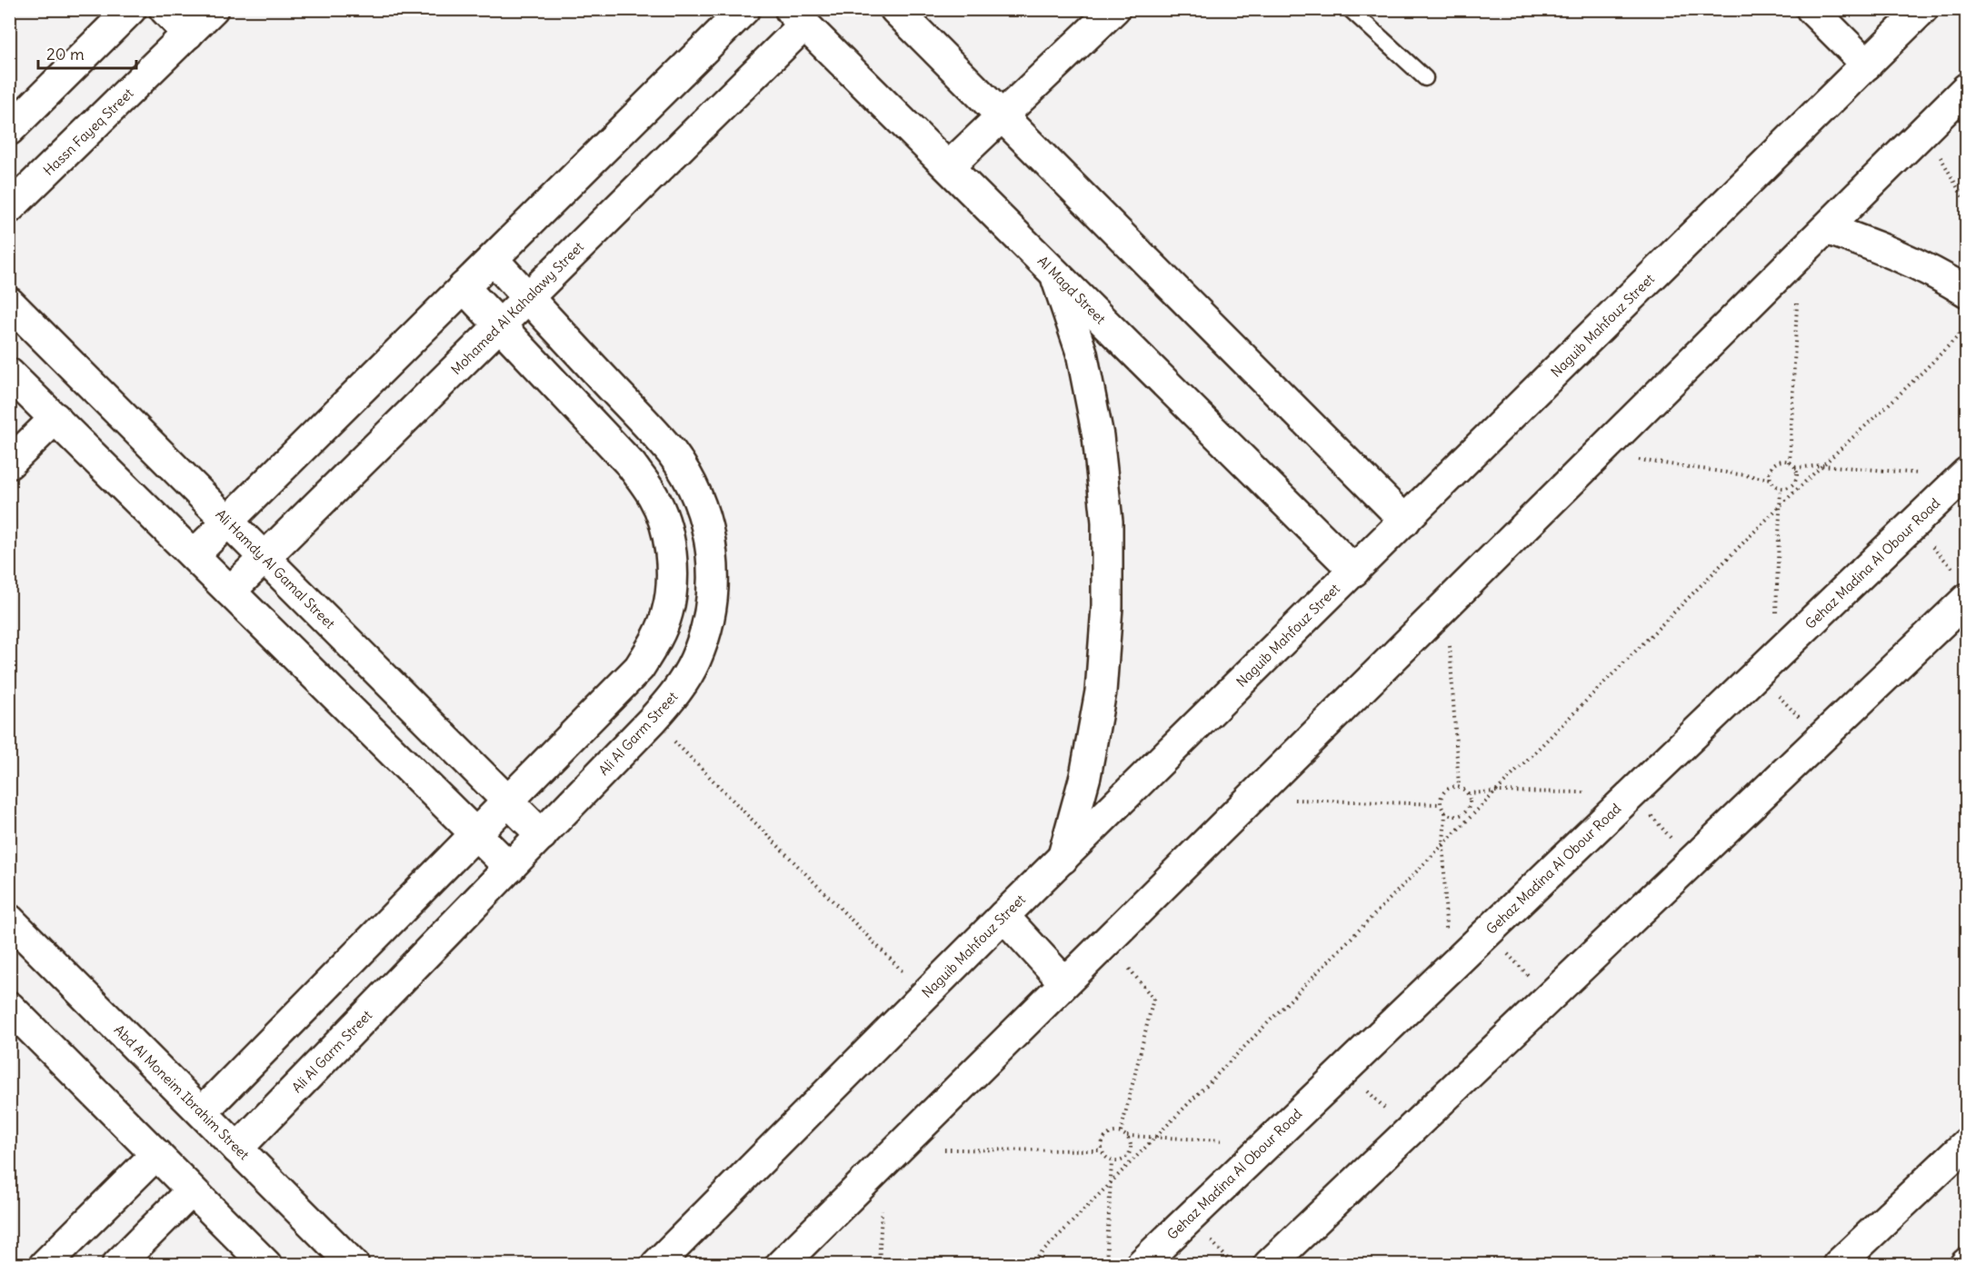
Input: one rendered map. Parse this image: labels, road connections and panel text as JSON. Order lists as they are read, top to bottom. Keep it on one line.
{"streets":{"street":["Hassn Fayeq Street","Al Magd Street","Mohamed Al Kahalawy Street","Naguib Mahfouz Street","Gehaz Madina Al Obour Road","Ali Hamdy Al Gamal Street","Ali Al Garm Street","Abd Al Moneim Ibrahim Street"]},"crossings":[["Al Magd Street","Mohamed Al Kahalawy Street"],["Al Magd Street","Naguib Mahfouz Street"],["Mohamed Al Kahalawy Street","Ali Hamdy Al Gamal Street"],["Mohamed Al Kahalawy Street","Ali Al Garm Street"],["Ali Hamdy Al Gamal Street","Ali Al Garm Street"],["Ali Al Garm Street","Abd Al Moneim Ibrahim Street"]],"scale_bar":"20 m"}
